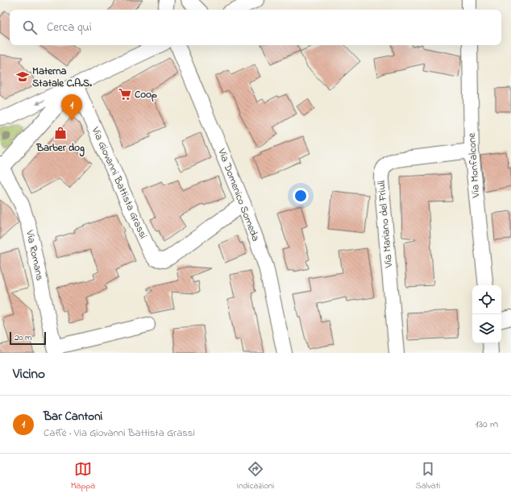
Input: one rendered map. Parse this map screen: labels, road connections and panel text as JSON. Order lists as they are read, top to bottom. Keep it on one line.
{"streets":{"street":["Via Monfalcone","Via Giovanni Battista Grassi","Via Domenico Someda","Via Mariano del Friuli","Via Romans"]},"crossings":[["Via Monfalcone","Via Mariano del Friuli"],["Via Giovanni Battista Grassi","Via Domenico Someda"]],"places":{"school or university":["Materna Statale C.A.S."],"supermarket":["Coop"],"shop":["Barber dog"]},"scale_bar":"20 m","page":{"search":"Cerca qui","pins":"1","scale":"20 m","heading":"Vicino","list":[{"mark":"1","name":"Bar Cantoni","note":"Caffè · Via Giovanni Battista Grassi","value":"130 m"}],"nav":["Mappa","Indicazioni","Salvati"]}}
